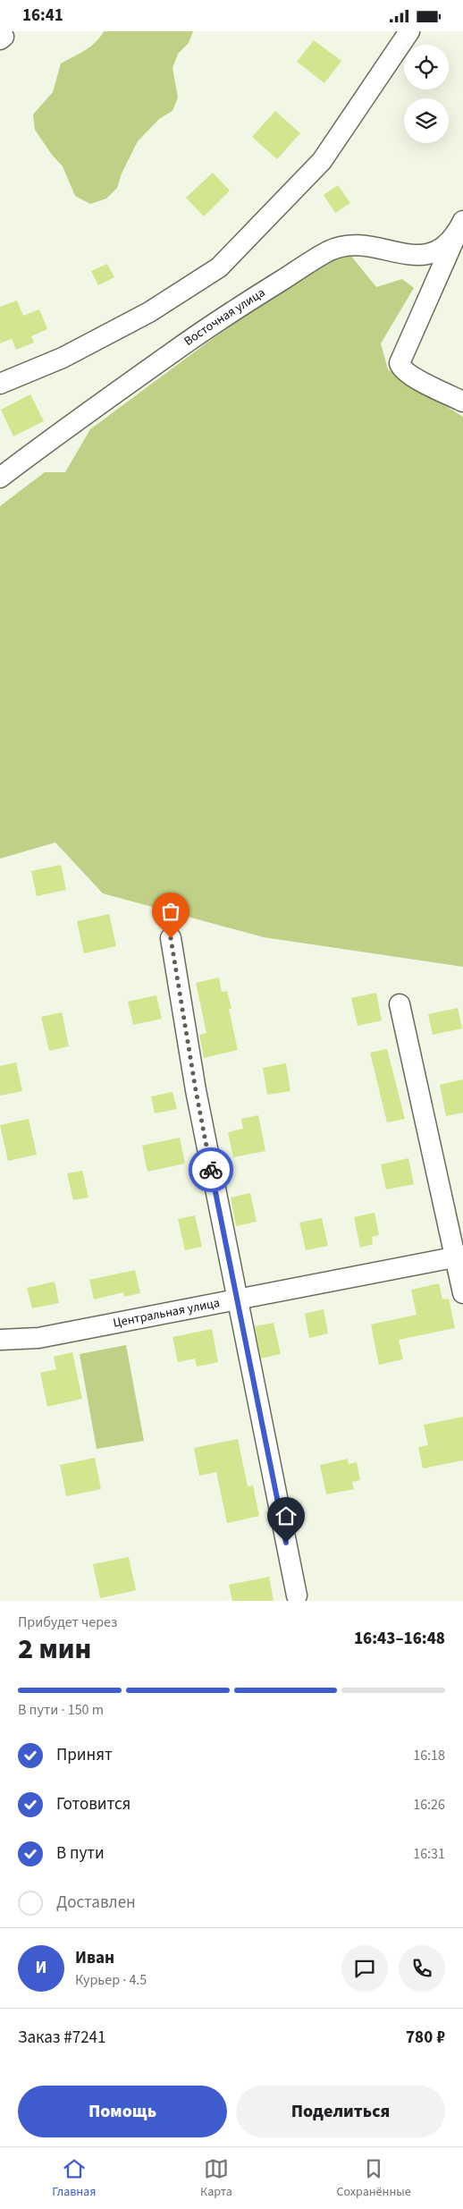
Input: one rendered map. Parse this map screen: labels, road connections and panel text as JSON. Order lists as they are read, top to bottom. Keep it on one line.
{"streets":{"street":["Восточная улица","Центральная улица"]},"page":{"status":"16:41","heading":["2 мин","Прибудет через","16:43–16:48"],"panel":["Иван","Курьер · 4.5","Заказ #7241","780 ₽"],"bar":"В пути · 150 m","list":[["Принят","16:18"],["Готовится","16:26"],["В пути","16:31"],"Доставлен"],"round":"И","buttons":["Помощь","Поделиться"],"tabs":["Главная","Карта","Сохранённые"]}}
